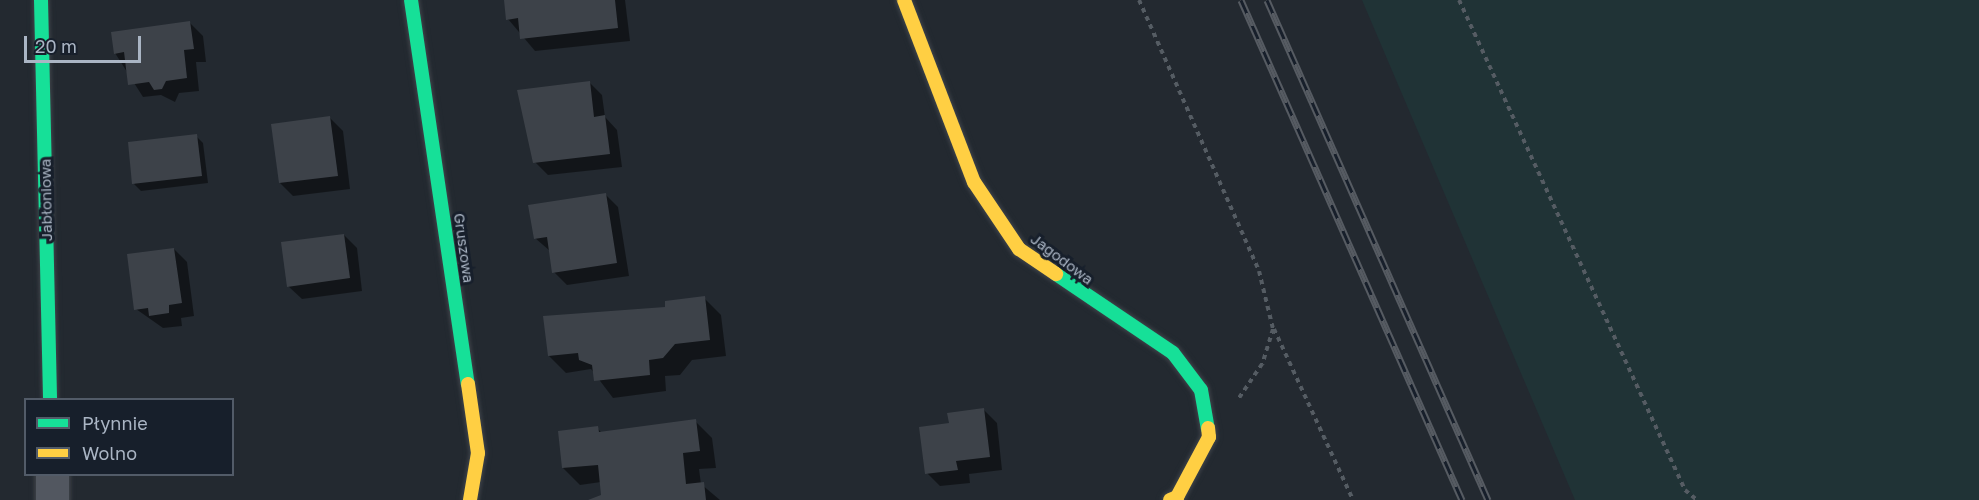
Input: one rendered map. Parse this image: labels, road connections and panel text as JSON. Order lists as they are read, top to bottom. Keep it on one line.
{"streets":{"street":["Jabłoniowa","Gruszowa","Jagodowa"]},"legend":["Płynnie","Wolno"],"scale_bar":"20 m"}
